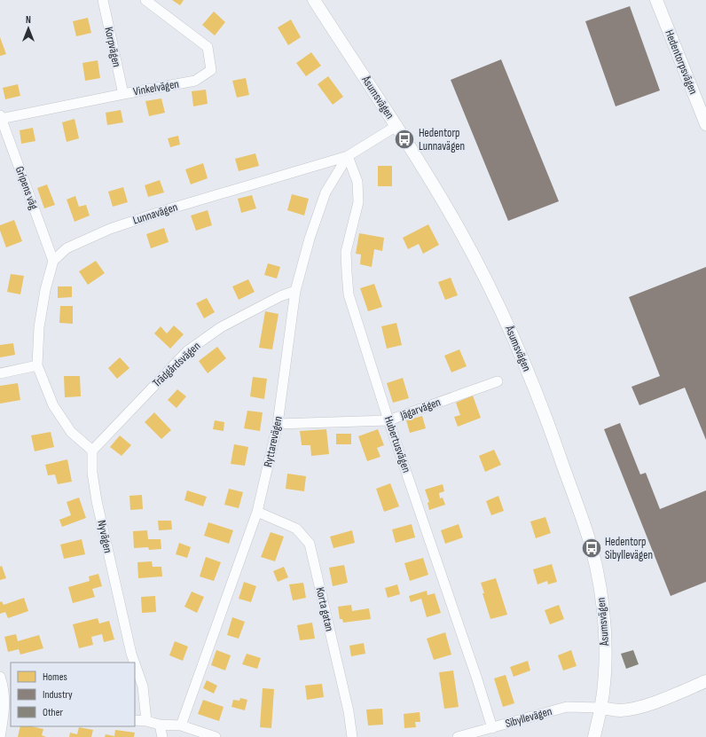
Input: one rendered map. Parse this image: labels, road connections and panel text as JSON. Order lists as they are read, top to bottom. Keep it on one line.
{"streets":{"street":["Korpvägen","Hedentorpsvägen","Vinkelvägen","Åsumsvägen","Gripens väg","Lunnavägen","Trädgårdsvägen","Jägarvägen","Ryttarevägen","Hubertusvägen","Nyvägen","Korta gatan","Sibyllevägen"]},"crossings":[["Korpvägen","Vinkelvägen"],["Vinkelvägen","Gripens väg"],["Åsumsvägen","Lunnavägen"],["Åsumsvägen","Sibyllevägen"],["Gripens väg","Lunnavägen"],["Lunnavägen","Ryttarevägen"],["Lunnavägen","Hubertusvägen"],["Trädgårdsvägen","Ryttarevägen"],["Trädgårdsvägen","Nyvägen"],["Jägarvägen","Ryttarevägen"],["Jägarvägen","Hubertusvägen"],["Ryttarevägen","Hubertusvägen"],["Ryttarevägen","Korta gatan"],["Hubertusvägen","Sibyllevägen"]],"places":{"bus stop":["Hedentorp Lunnavägen","Hedentorp Sibyllevägen"]},"legend":["Homes","Industry","Other"],"north":"top"}
